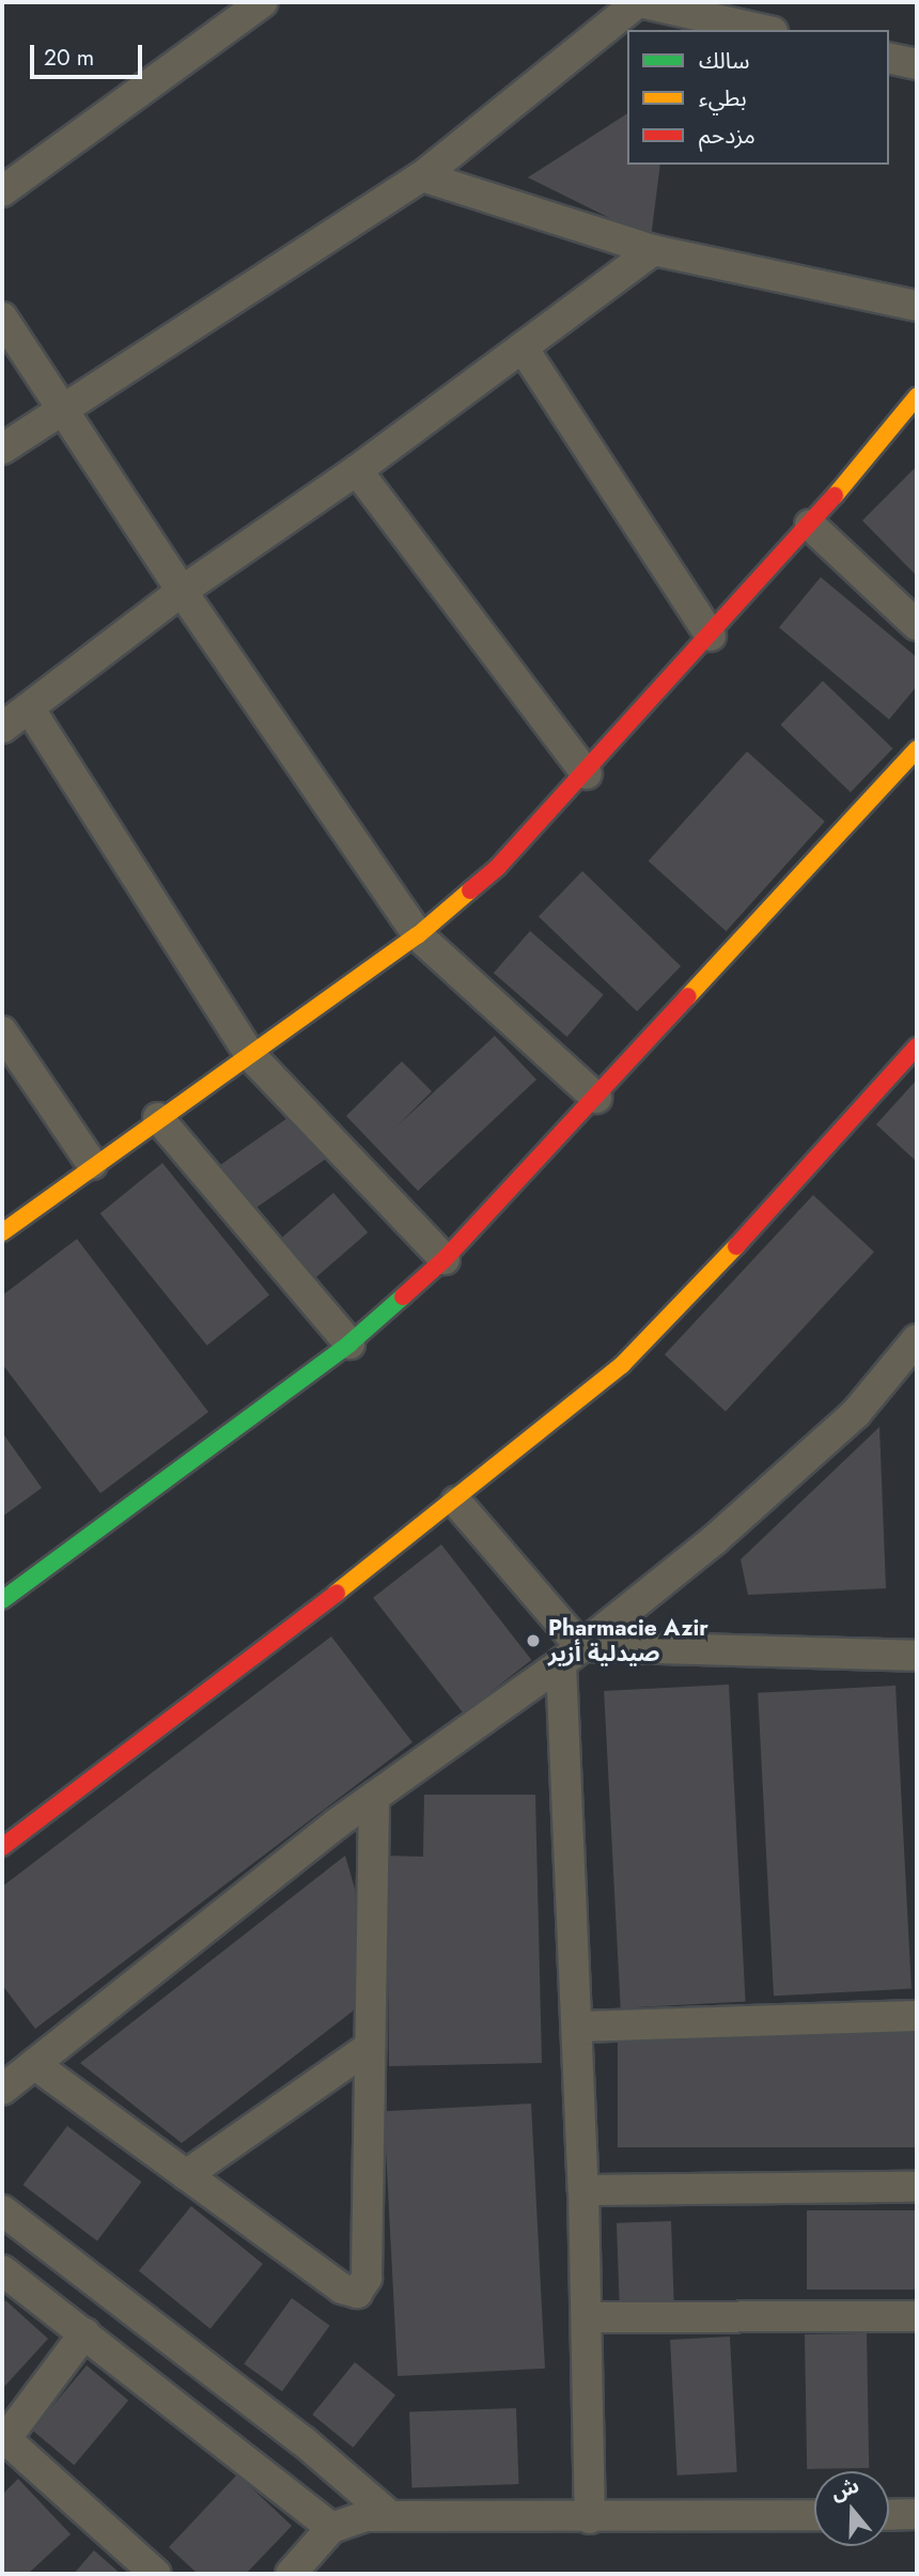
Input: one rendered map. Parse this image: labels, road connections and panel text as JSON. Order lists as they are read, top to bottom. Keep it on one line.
{"places":["Pharmacie Azir صيدلية أزير"],"legend":["سالك","بطيء","مزدحم"],"scale_bar":"20 m","north":"top"}
